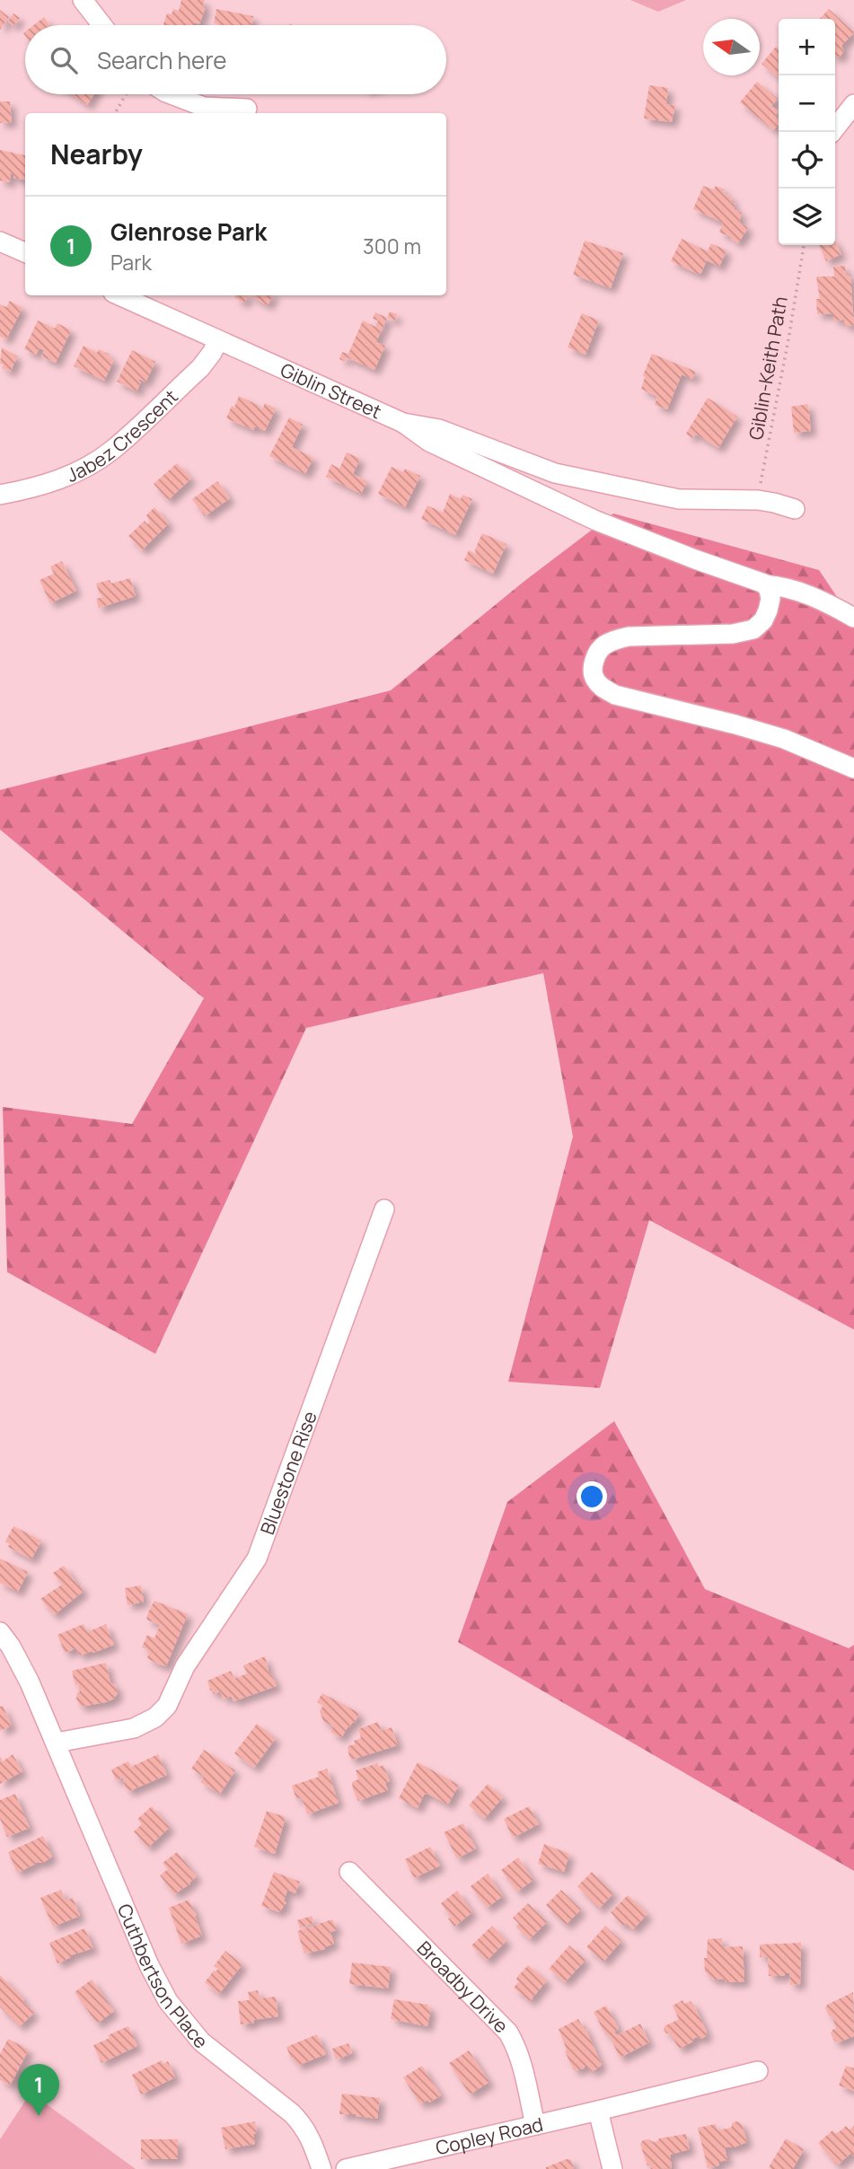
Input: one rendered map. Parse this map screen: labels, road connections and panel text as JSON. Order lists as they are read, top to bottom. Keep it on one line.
{"streets":{"street":["Giblin Street","Jabez Crescent","Bluestone Rise","Cuthbertson Place","Broadby Drive","Copley Road"],"path":["Giblin-Keith Path"]},"crossings":[["Giblin-Keith Path","Giblin Street"],["Giblin Street","Jabez Crescent"],["Bluestone Rise","Cuthbertson Place"],["Broadby Drive","Copley Road"]],"north":"left","page":{"map_buttons":["+","−"],"search":"Search here","heading":"Nearby","list":[{"mark":"1","name":"Glenrose Park","note":"Park","value":"300 m"}],"pins":"1"}}
